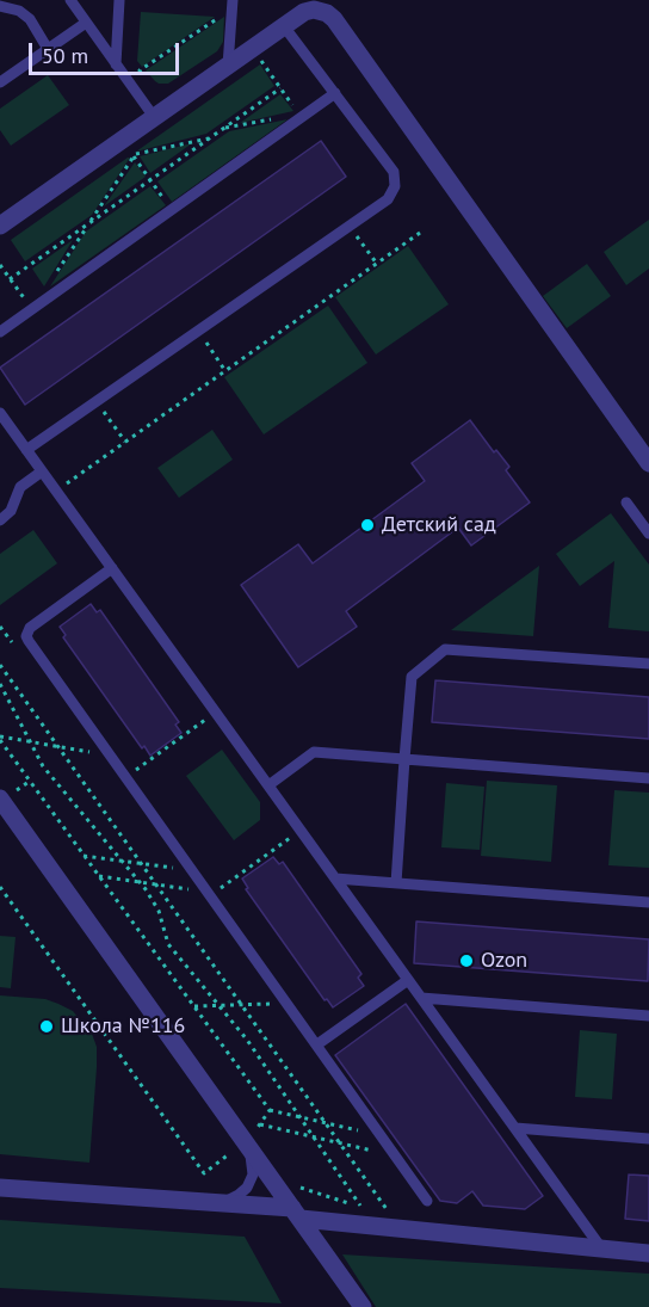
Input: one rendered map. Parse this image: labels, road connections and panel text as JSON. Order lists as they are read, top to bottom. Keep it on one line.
{"places":["Детский сад","Ozon","Школа №116"],"scale_bar":"50 m"}
